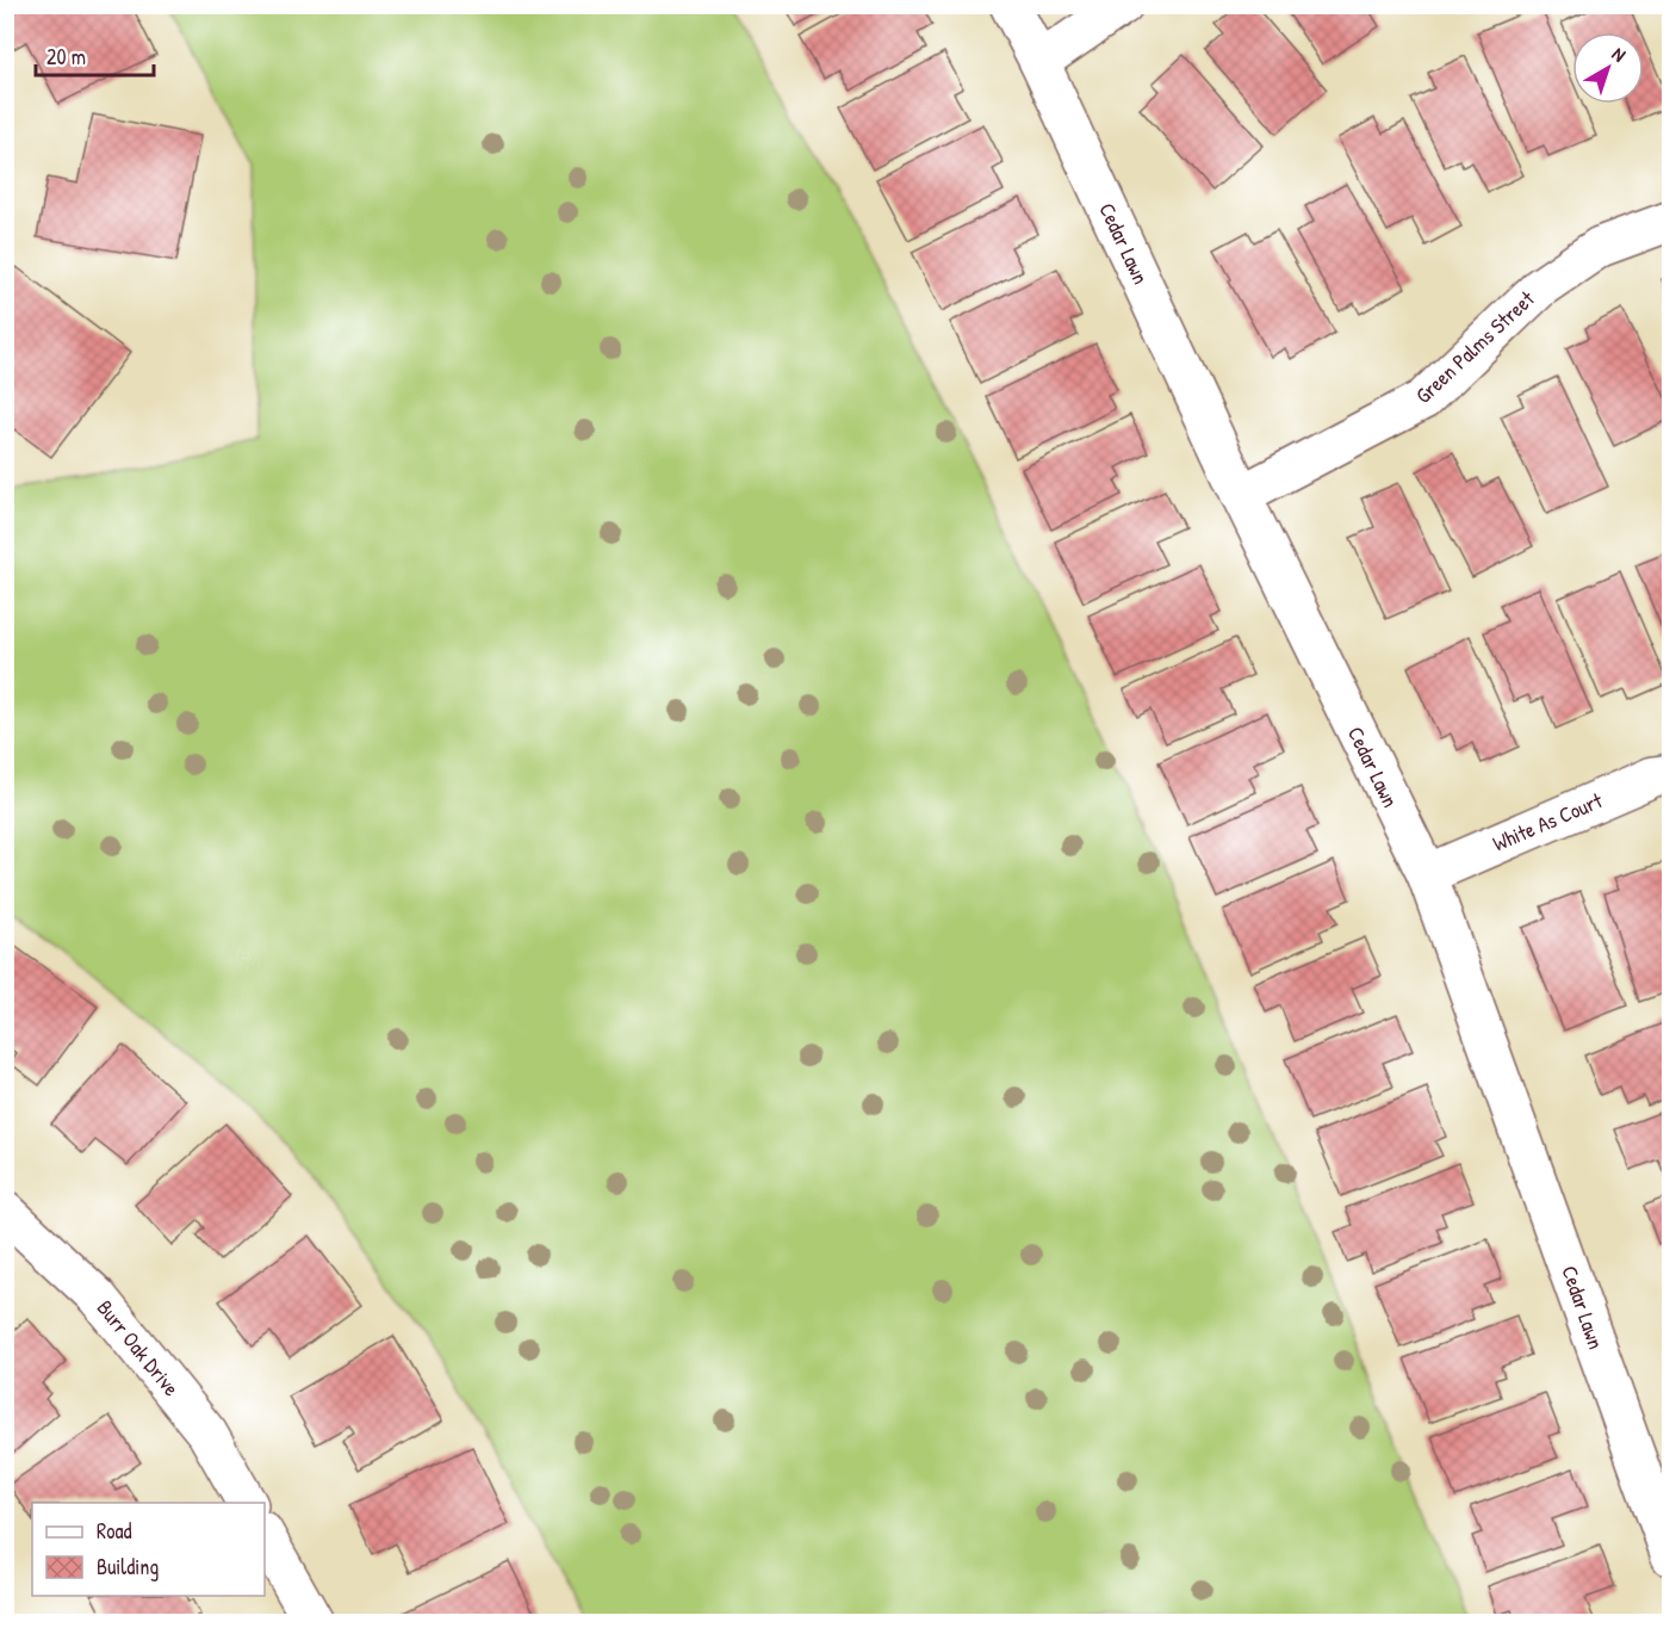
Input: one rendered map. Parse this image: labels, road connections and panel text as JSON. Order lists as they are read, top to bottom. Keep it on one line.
{"streets":{"street":["Cedar Lawn","Green Palms Street","White As Court","Burr Oak Drive"]},"crossings":[["Cedar Lawn","Green Palms Street"],["Cedar Lawn","White As Court"]],"legend":["Road","Building"],"scale_bar":"20 m","north":"top right"}
